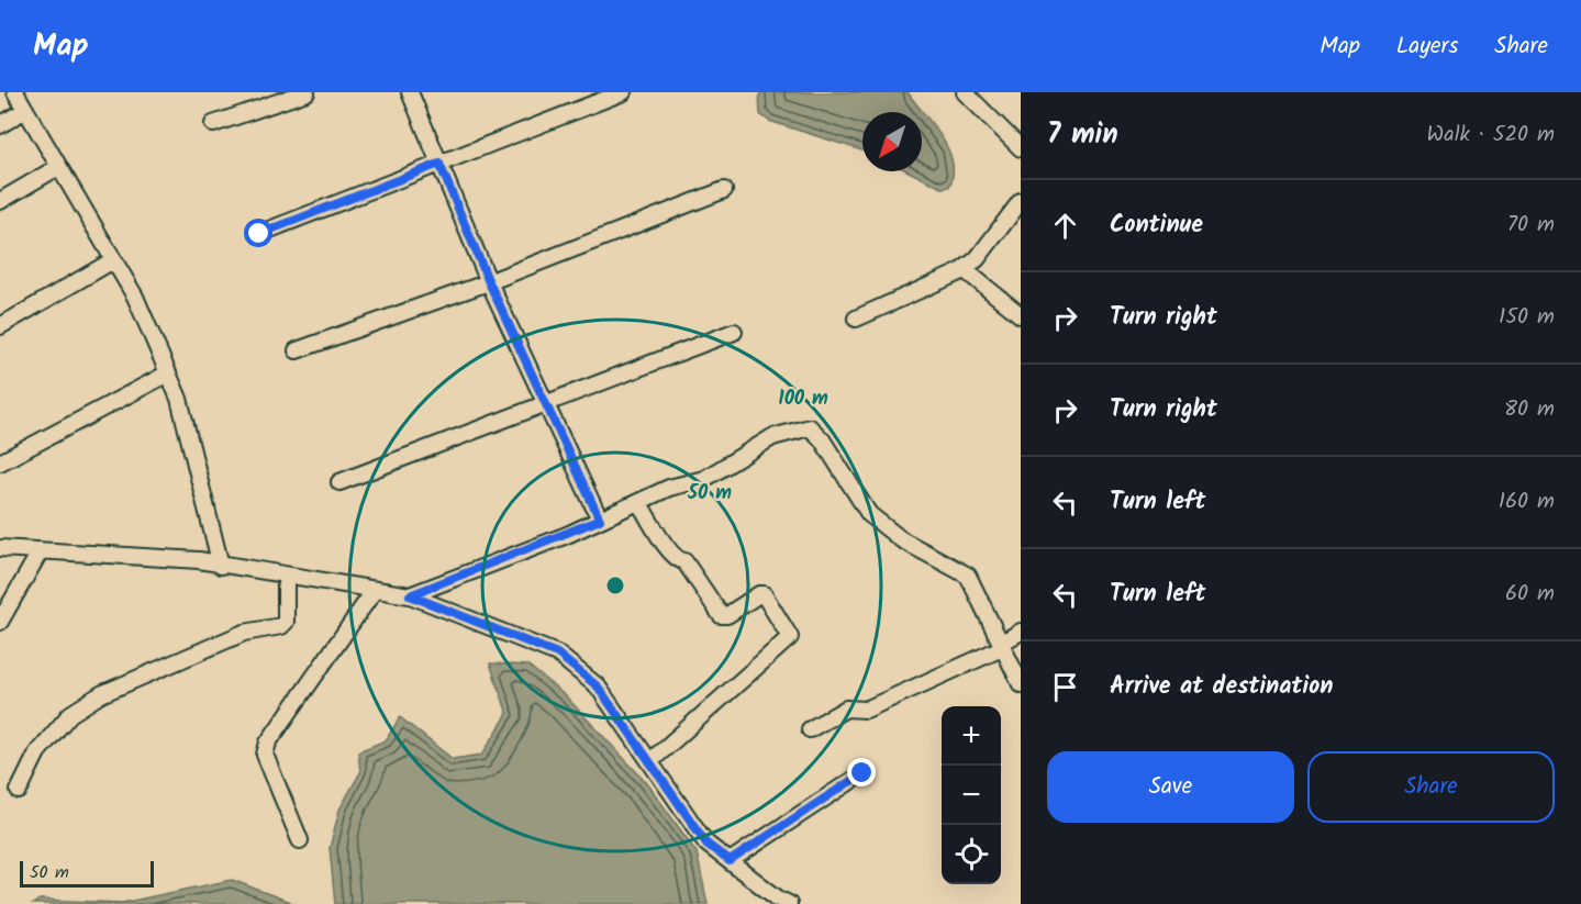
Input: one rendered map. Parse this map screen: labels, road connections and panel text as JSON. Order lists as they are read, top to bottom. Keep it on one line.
{"scale_bar":"50 m","north":"bottom left","page":{"header":"Map","nav":["Map","Layers","Share"],"heading":["7 min","Walk · 520 m"],"list":[["Continue","70 m"],["Turn right","150 m"],["Turn right","80 m"],["Turn left","160 m"],["Turn left","60 m"],"Arrive at destination"],"map_buttons":["+","−"],"buttons":["Save","Share"],"scale":"50 m"},"rings":["100 m","50 m"]}
